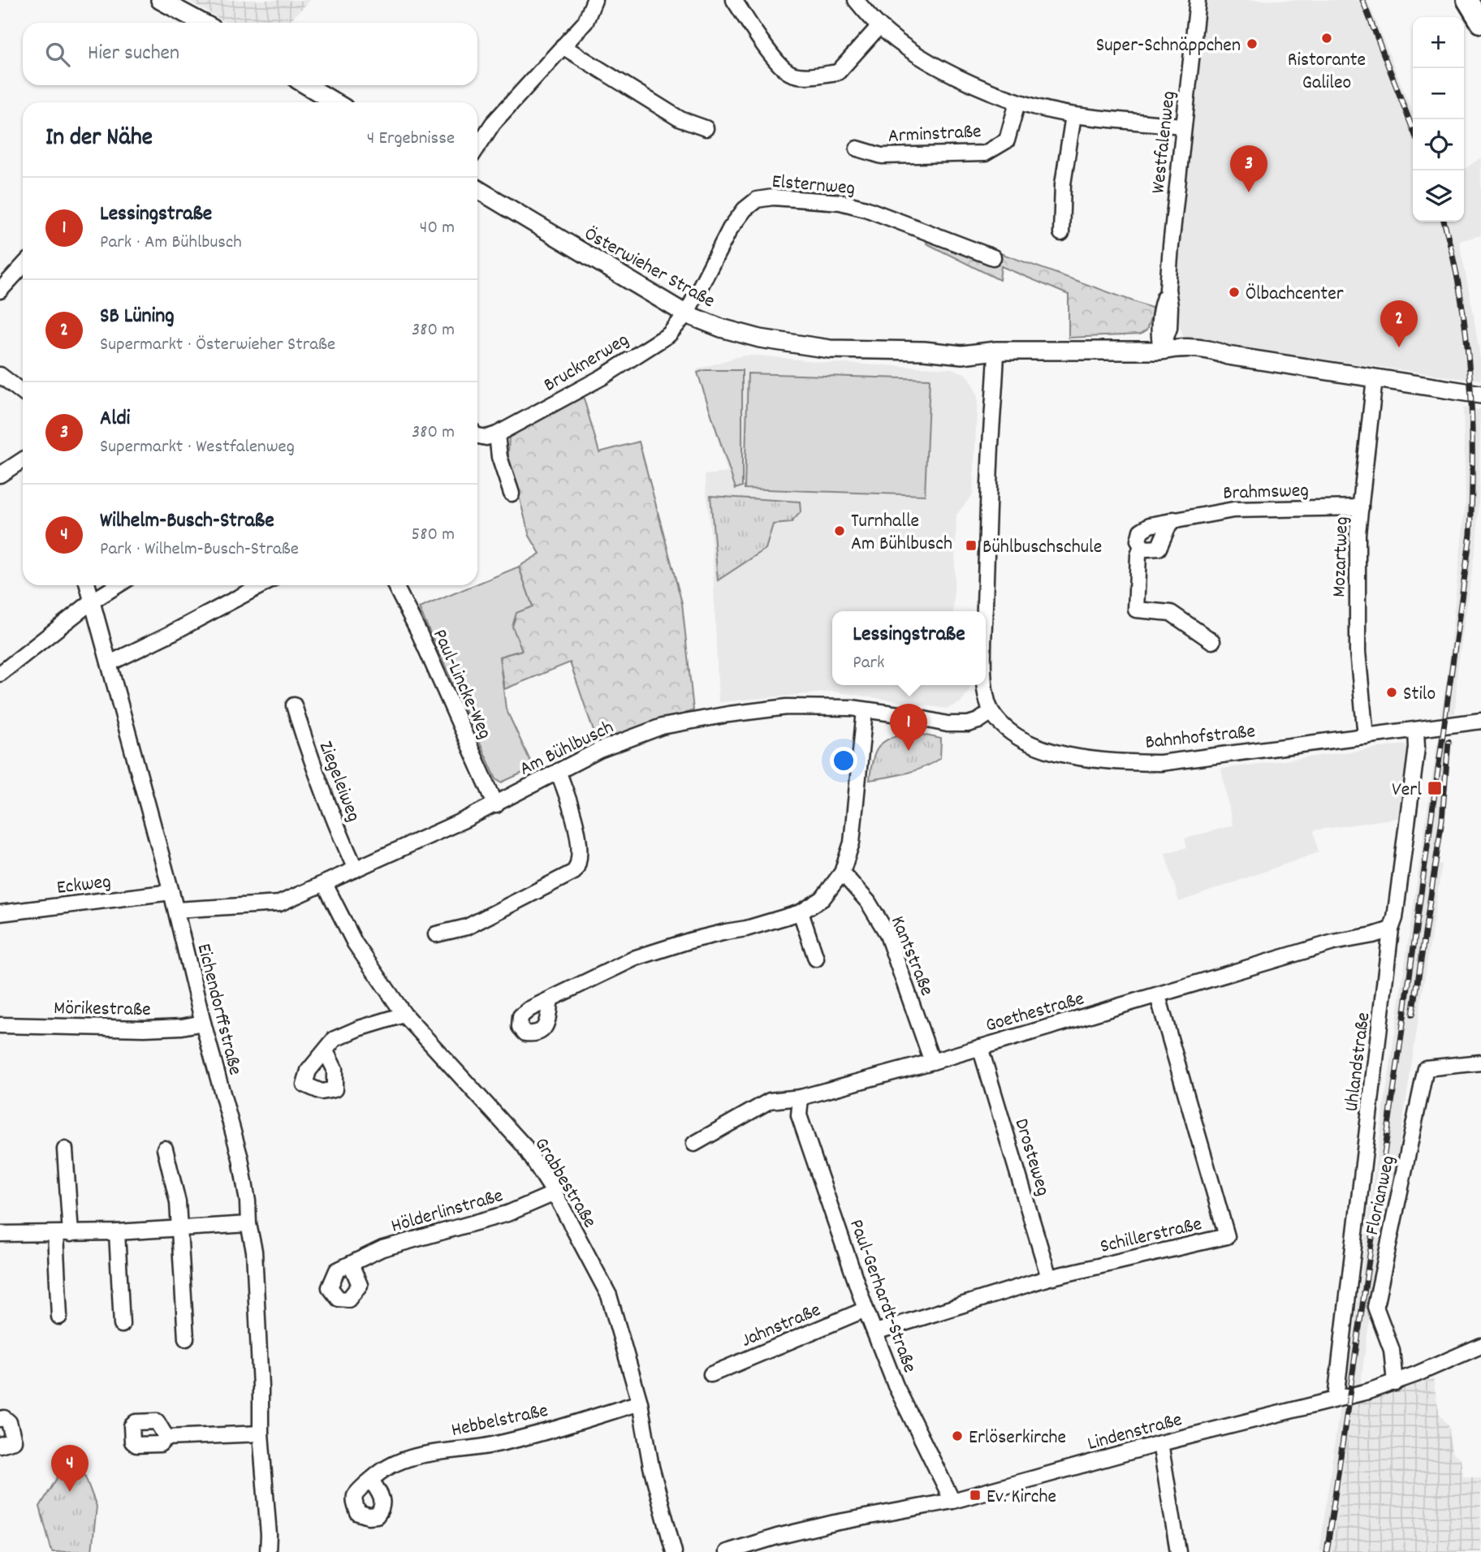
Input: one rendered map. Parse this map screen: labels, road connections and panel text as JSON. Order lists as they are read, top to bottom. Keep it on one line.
{"streets":{"street":["Arminstraße","Westfalenweg","Elsternweg","Österwieher Straße","Brucknerweg","Brahmsweg","Mozartweg","Paul-Lincke-Weg","Bahnhofstraße","Am Bühlbusch","Ziegeleiweg","Eckweg","Kantstraße","Mörikestraße","Eichendorffstraße","Goethestraße","Uhlandstraße","Drosteweg","Grabbestraße","Florianweg","Hölderlinstraße","Schillerstraße","Paul-Gerhardt-Straße","Jahnstraße","Hebbelstraße","Lindenstraße"]},"crossings":[["Westfalenweg","Österwieher Straße"],["Elsternweg","Österwieher Straße"],["Elsternweg","Brucknerweg"],["Österwieher Straße","Brucknerweg"],["Österwieher Straße","Mozartweg"],["Brahmsweg","Mozartweg"],["Mozartweg","Bahnhofstraße"],["Paul-Lincke-Weg","Am Bühlbusch"],["Bahnhofstraße","Am Bühlbusch"],["Bahnhofstraße","Uhlandstraße"],["Am Bühlbusch","Ziegeleiweg"],["Am Bühlbusch","Eichendorffstraße"],["Am Bühlbusch","Grabbestraße"],["Eckweg","Eichendorffstraße"],["Kantstraße","Goethestraße"],["Mörikestraße","Eichendorffstraße"],["Goethestraße","Uhlandstraße"],["Goethestraße","Drosteweg"],["Goethestraße","Schillerstraße"],["Goethestraße","Paul-Gerhardt-Straße"],["Uhlandstraße","Lindenstraße"],["Drosteweg","Schillerstraße"],["Grabbestraße","Hölderlinstraße"],["Grabbestraße","Hebbelstraße"],["Florianweg","Lindenstraße"],["Schillerstraße","Paul-Gerhardt-Straße"],["Paul-Gerhardt-Straße","Jahnstraße"],["Paul-Gerhardt-Straße","Lindenstraße"]],"places":{"other":["Ristorante Galileo","Super-Schnäppchen","Ölbachcenter","Turnhalle Am Bühlbusch","Stilo","Erlöserkirche"],"transit":["Bühlbuschschule","Verl","Ev. Kirche"]},"page":{"map_buttons":["+","−"],"search":"Hier suchen","heading":["In der Nähe","4 Ergebnisse"],"pins":["3","2","1","4"],"list":[{"mark":"1","name":"Lessingstraße","note":"Park · Am Bühlbusch","value":"40 m"},{"mark":"2","name":"SB Lüning","note":"Supermarkt · Österwieher Straße","value":"380 m"},{"mark":"3","name":"Aldi","note":"Supermarkt · Westfalenweg","value":"380 m"},{"mark":"4","name":"Wilhelm-Busch-Straße","note":"Park · Wilhelm-Busch-Straße","value":"580 m"}],"popup":["Lessingstraße","Park"]}}
